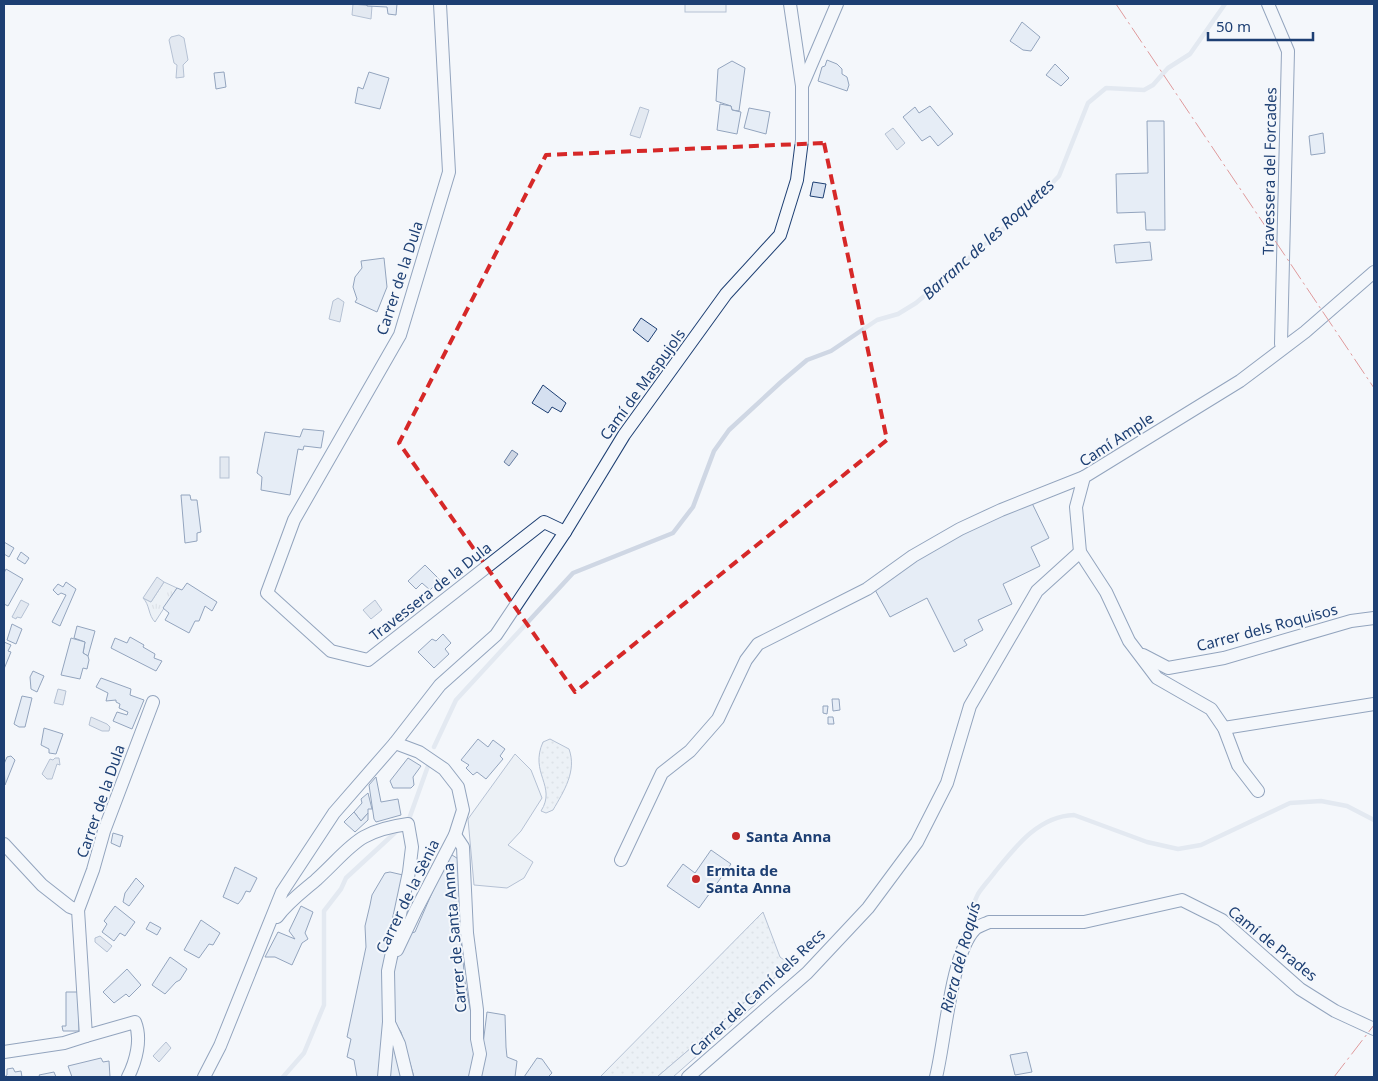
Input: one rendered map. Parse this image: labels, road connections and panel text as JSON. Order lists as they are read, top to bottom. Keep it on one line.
{"streets":{"street":["Travessera del Forcades","Carrer de la Dula","Camí de Maspujols","Camí Ample","Travessera de la Dula","Carrer dels Roquisos","Carrer de la Sènia","Carrer de Santa Anna","Camí de Prades","Carrer del Camí dels Recs"]},"crossings":[["Carrer de la Dula","Travessera de la Dula"],["Camí de Maspujols","Travessera de la Dula"],["Camí Ample","Carrer dels Roquisos"],["Camí Ample","Carrer del Camí dels Recs"],["Carrer de la Sènia","Carrer de Santa Anna"]],"water":["Barranc de les Roquetes","Riera del Roquís"],"places":["Santa Anna","Ermita de Santa Anna"],"scale_bar":"50 m"}
